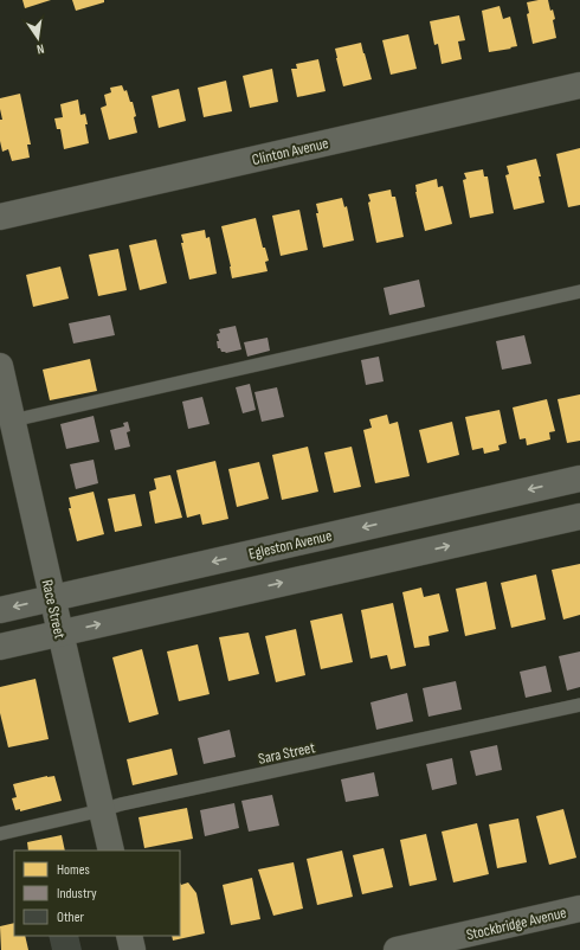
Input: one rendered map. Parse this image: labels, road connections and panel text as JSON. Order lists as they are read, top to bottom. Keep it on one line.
{"streets":{"street":["Clinton Avenue","Egleston Avenue","Race Street","Stockbridge Avenue"],"lane":["Sara Street"]},"crossings":[["Egleston Avenue","Race Street"],["Race Street","Sara Street"]],"legend":["Homes","Industry","Other"],"north":"bottom"}
